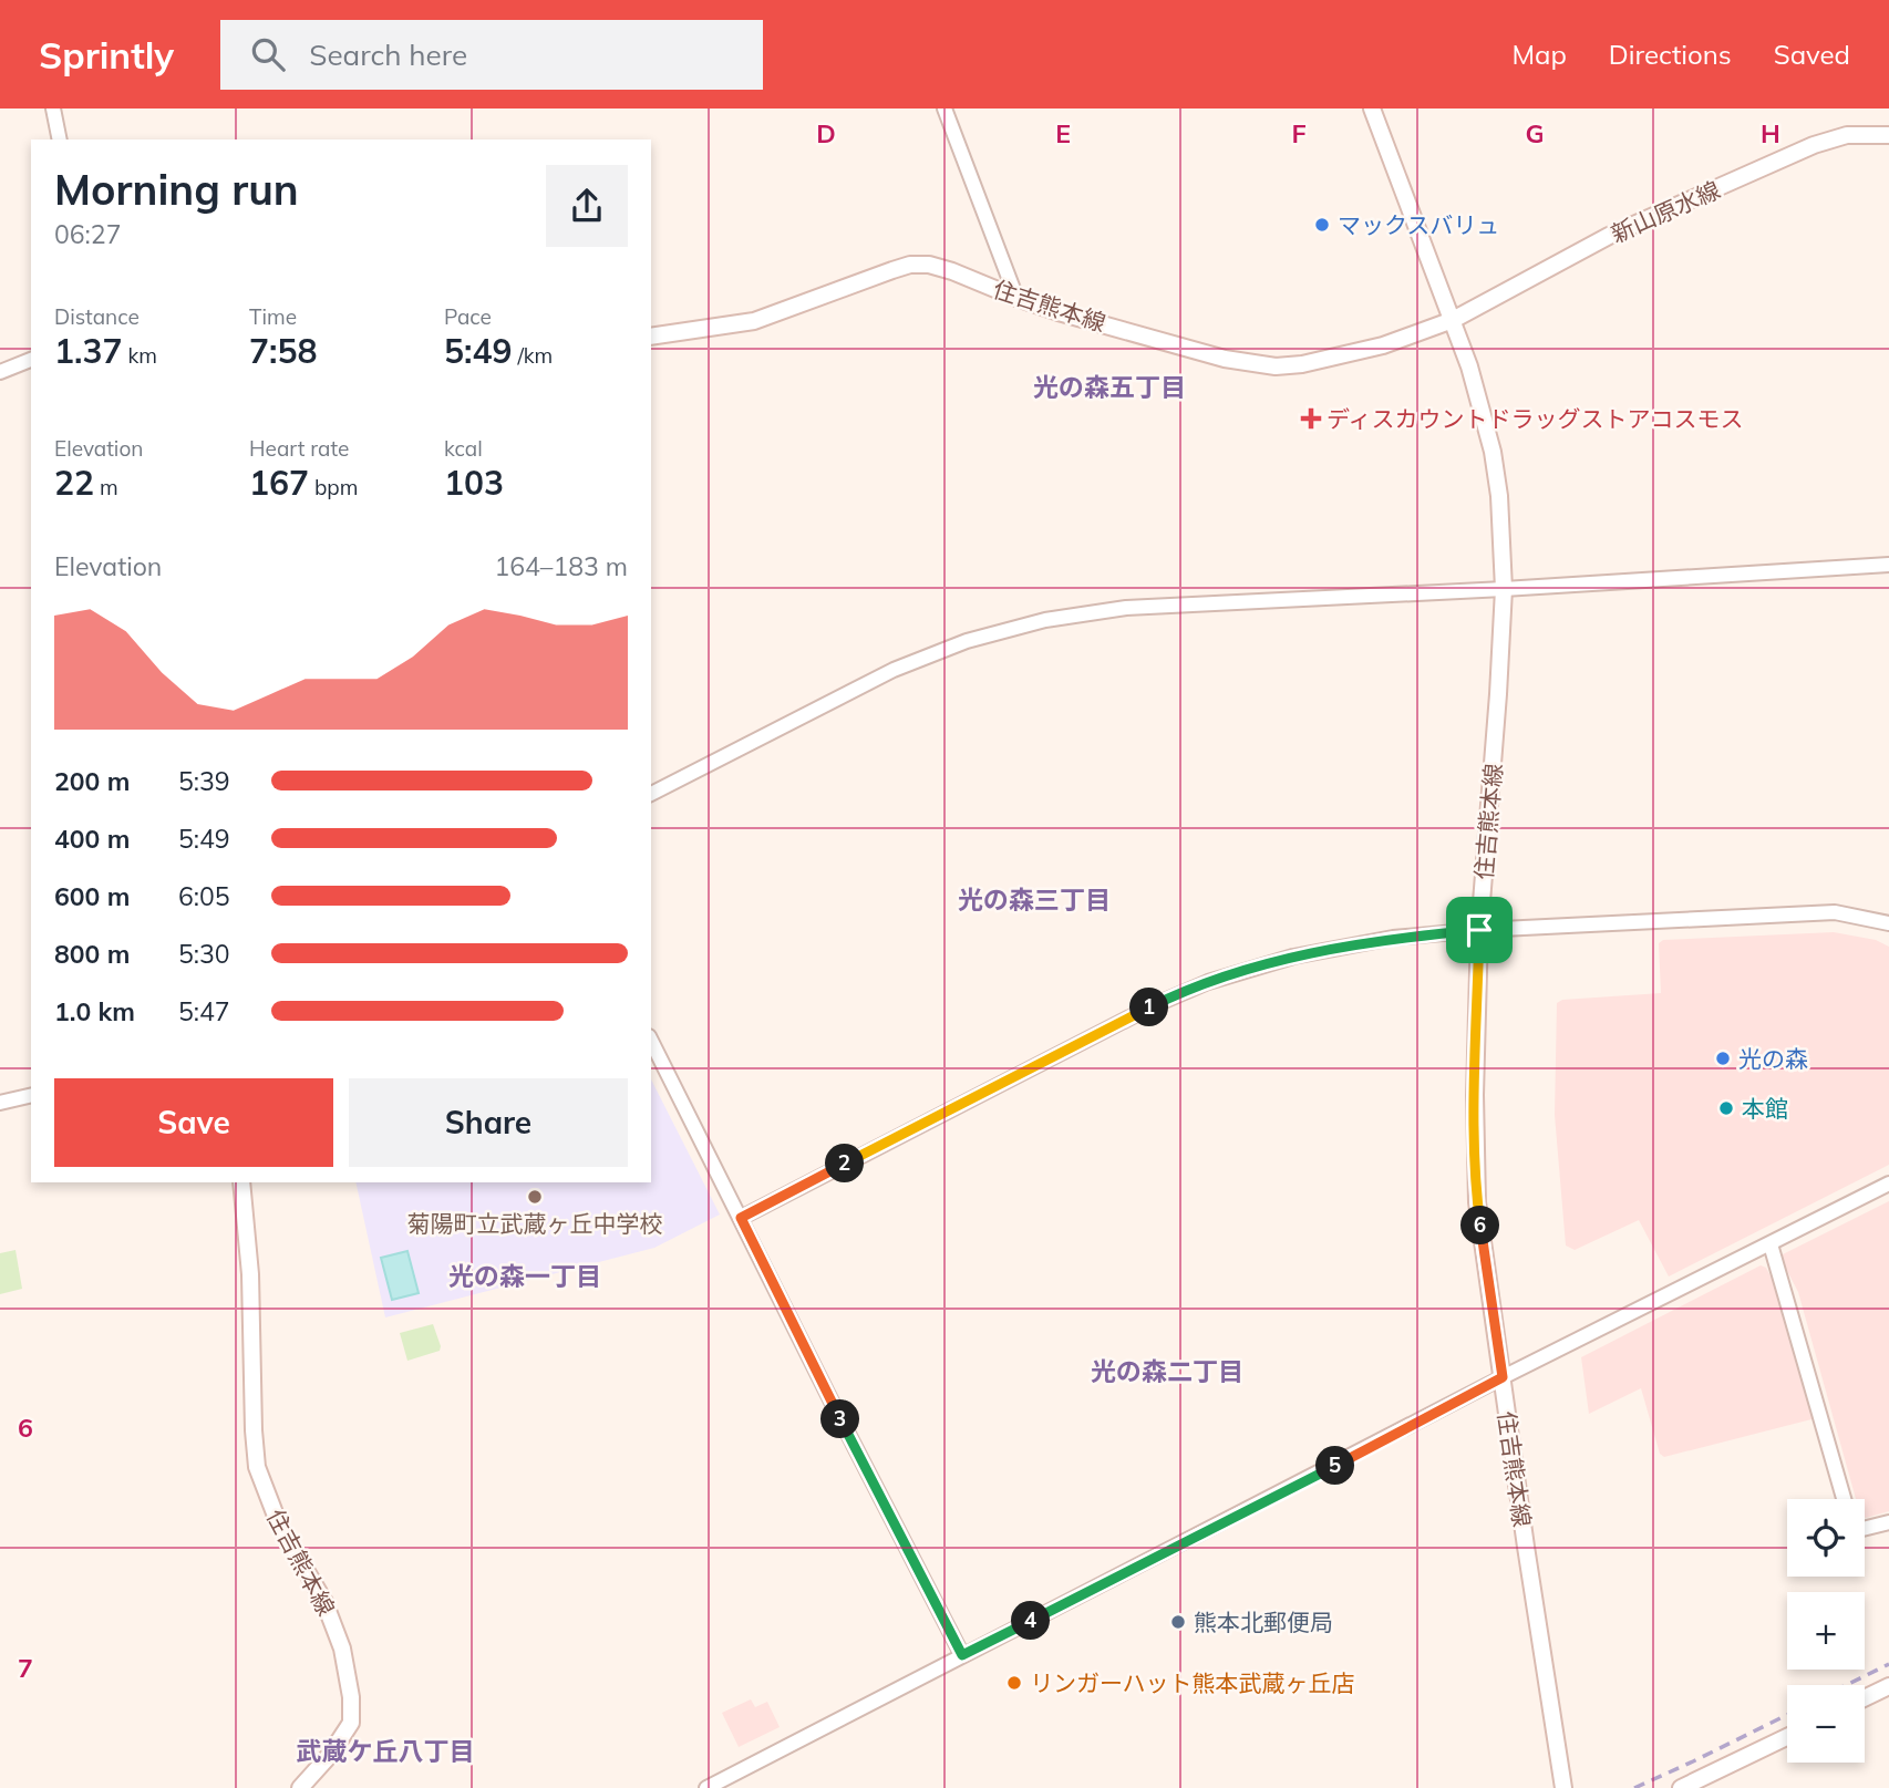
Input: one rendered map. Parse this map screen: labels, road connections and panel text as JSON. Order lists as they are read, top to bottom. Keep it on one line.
{"streets":{"main road":["新山原水線","住吉熊本線"]},"crossings":[["新山原水線","住吉熊本線"]],"districts":["光の森五丁目","光の森三丁目","光の森一丁目","光の森二丁目","武蔵ケ丘八丁目"],"places":{"other":["マックスバリュ","光の森","本館","菊陽町立武蔵ヶ丘中学校","熊本北郵便局","リンガーハット熊本武蔵ヶ丘店"],"health":["ディスカウントドラッグストアコスモス"]},"page":{"header":"Sprintly","search":"Search here","nav":["Map","Directions","Saved"],"heading":["Morning run","06:27"],"stats":[["Distance","1.37 km"],["Time","7:58"],["Pace","5:49 /km"],["Elevation","22 m"],["Heart rate","167 bpm"],["kcal","103"]],"chart":["Elevation","164–183 m"],"list":[{"name":"200 m","note":"5:39"},{"name":"400 m","note":"5:49"},{"name":"600 m","note":"6:05"},{"name":"800 m","note":"5:30"},{"name":"1.0 km","note":"5:47"}],"pins":["1","2","6","3","5","4"],"buttons":["Save","Share"],"map_buttons":["+","−"]},"grid":{"columns":["D","E","F","G","H"],"rows":["6","7"]}}
